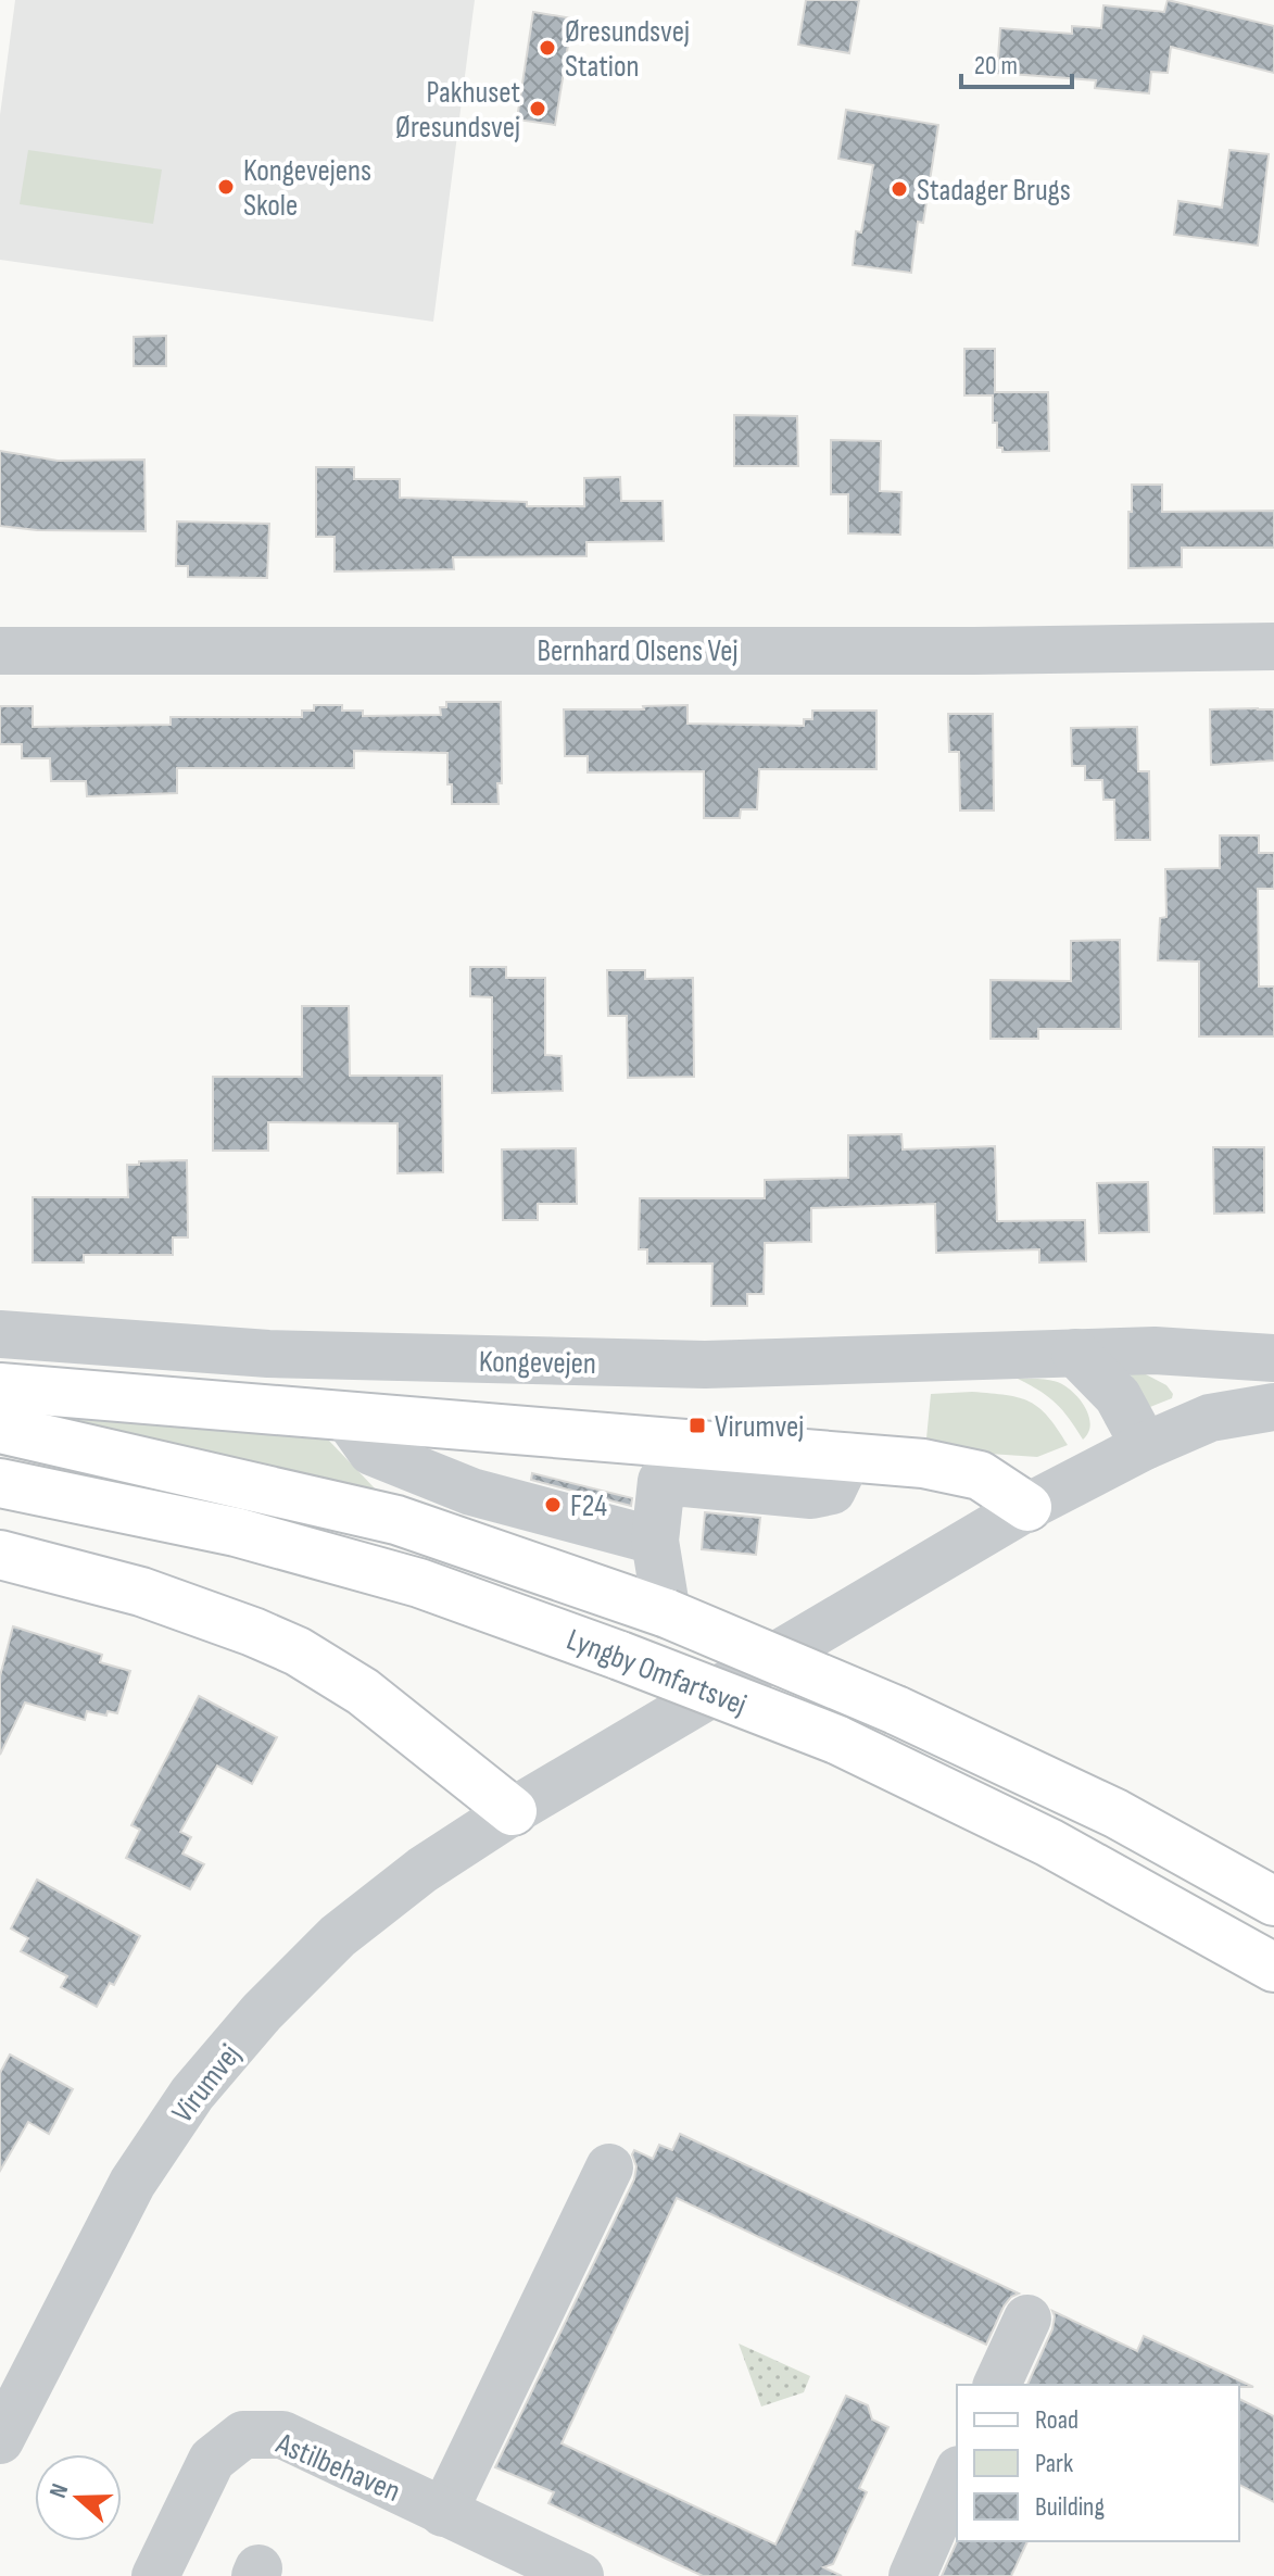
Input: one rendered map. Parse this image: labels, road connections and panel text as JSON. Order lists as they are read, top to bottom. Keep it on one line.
{"streets":{"main road":["Lyngby Omfartsvej"],"street":["Bernhard Olsens Vej","Kongevejen","Virumvej","Astilbehaven"]},"places":{"other":["Øresundsvej Station","Pakhuset Øresundsvej","Kongevejens Skole","Stadager Brugs","F24"],"transit":["Virumvej"]},"legend":["Road","Park","Building"],"scale_bar":"20 m","north":"left"}
